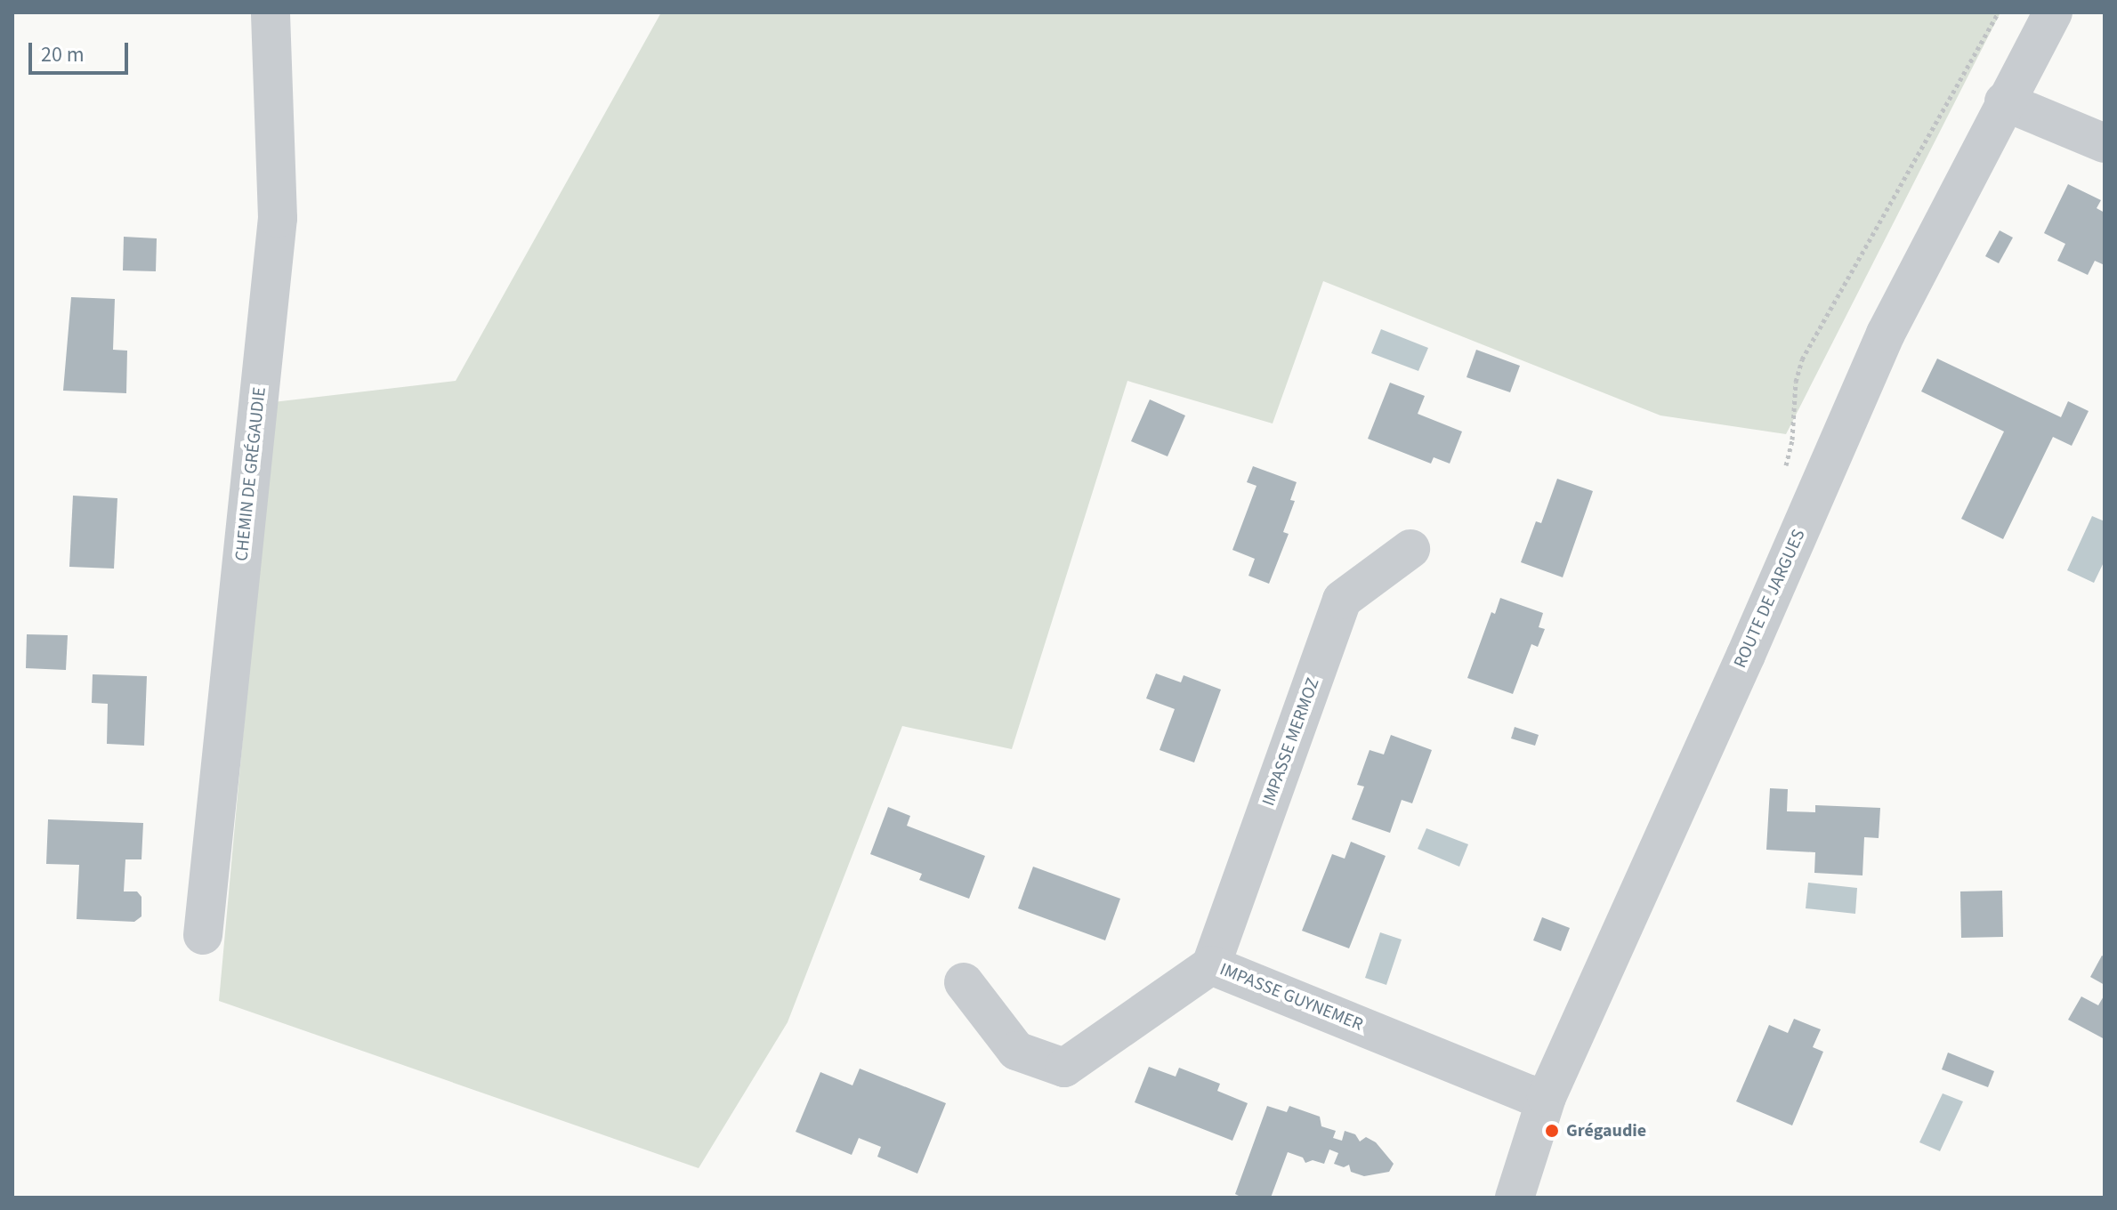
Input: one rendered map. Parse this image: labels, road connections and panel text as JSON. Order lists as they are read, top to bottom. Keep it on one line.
{"streets":{"street":["CHEMIN DE GRÉGAUDIE","ROUTE DE JARGUES","IMPASSE MERMOZ","IMPASSE GUYNEMER"]},"crossings":[["ROUTE DE JARGUES","IMPASSE GUYNEMER"],["IMPASSE MERMOZ","IMPASSE GUYNEMER"]],"places":["Grégaudie"],"scale_bar":"20 m"}
